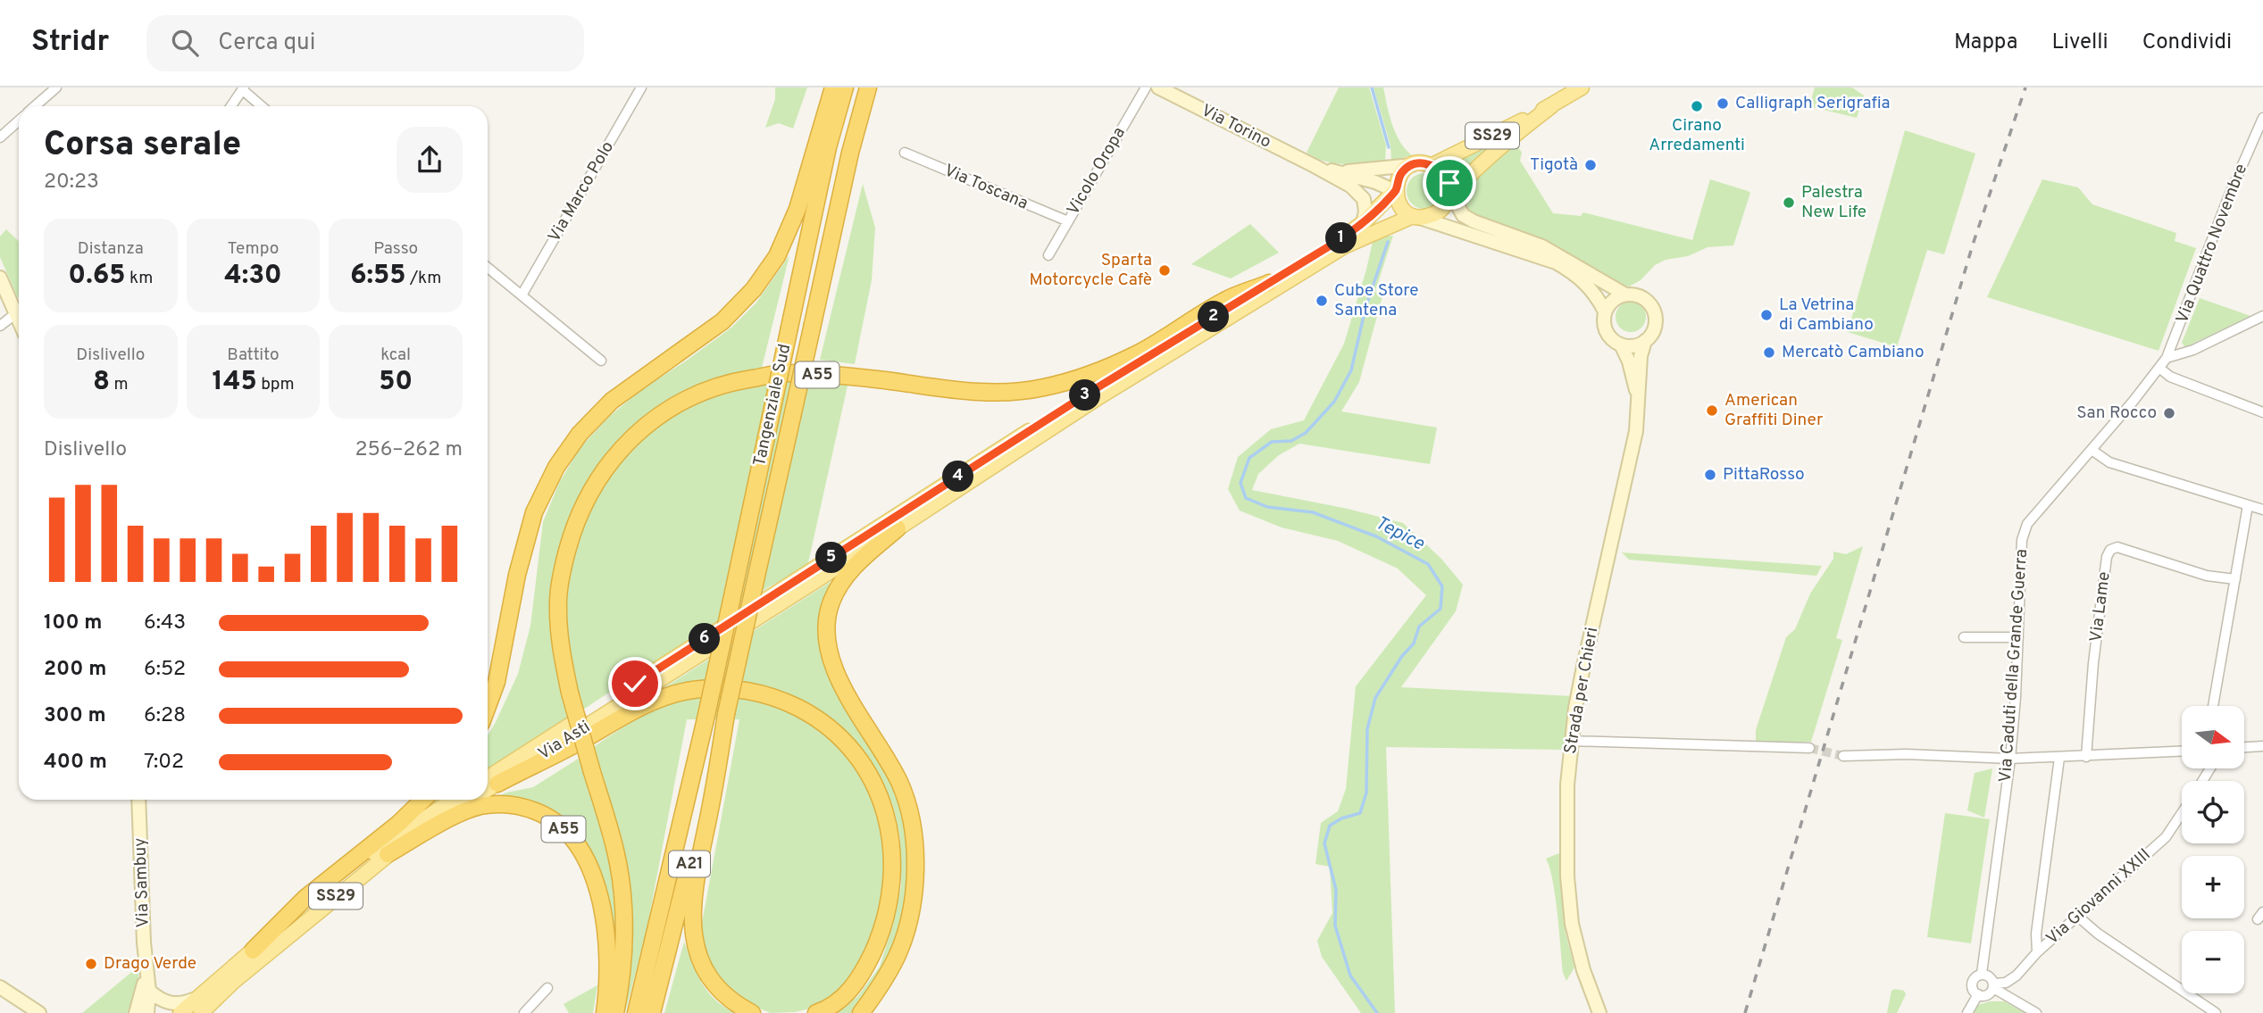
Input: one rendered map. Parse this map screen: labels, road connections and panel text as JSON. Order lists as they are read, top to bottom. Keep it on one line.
{"streets":{"highway":["A55","Tangenziale Sud","A21"],"main road":["Via Torino","SS29","Strada per Chieri","Via Asti","Via Sambuy"],"street":["Vicolo Oropa","Via Toscana","Via Marco Polo","Via Quattro Novembre","Via Lame","Via Caduti della Grande Guerra","Via Giovanni XXIII"]},"crossings":[["Via Torino","SS29"],["Via Torino","Via Asti"],["SS29","Via Asti"],["Vicolo Oropa","Via Toscana"],["Via Quattro Novembre","Via Caduti della Grande Guerra"],["A55","Tangenziale Sud"],["A55","Via Asti"],["A55","A21"],["Tangenziale Sud","A21"],["Via Caduti della Grande Guerra","Via Giovanni XXIII"]],"water":["Tepice"],"places":["Calligraph Serigrafia","Cirano Arredamenti","Tigotà","Palestra New Life","Sparta Motorcycle Cafè","Cube Store Santena","La Vetrina di Cambiano","Mercatò Cambiano","American Graffiti Diner","San Rocco","PittaRosso","Drago Verde"],"north":"right","page":{"header":"Stridr","search":"Cerca qui","nav":["Mappa","Livelli","Condividi"],"heading":["Corsa serale","20:23"],"stats":[["Distanza","0.65 km"],["Tempo","4:30"],["Passo","6:55 /km"],["Dislivello","8 m"],["Battito","145 bpm"],["kcal","50"]],"pins":["1","2","3","4","5","6"],"chart":["Dislivello","256–262 m"],"list":[{"name":"100 m","note":"6:43"},{"name":"200 m","note":"6:52"},{"name":"300 m","note":"6:28"},{"name":"400 m","note":"7:02"}],"map_buttons":["+","−"]}}
